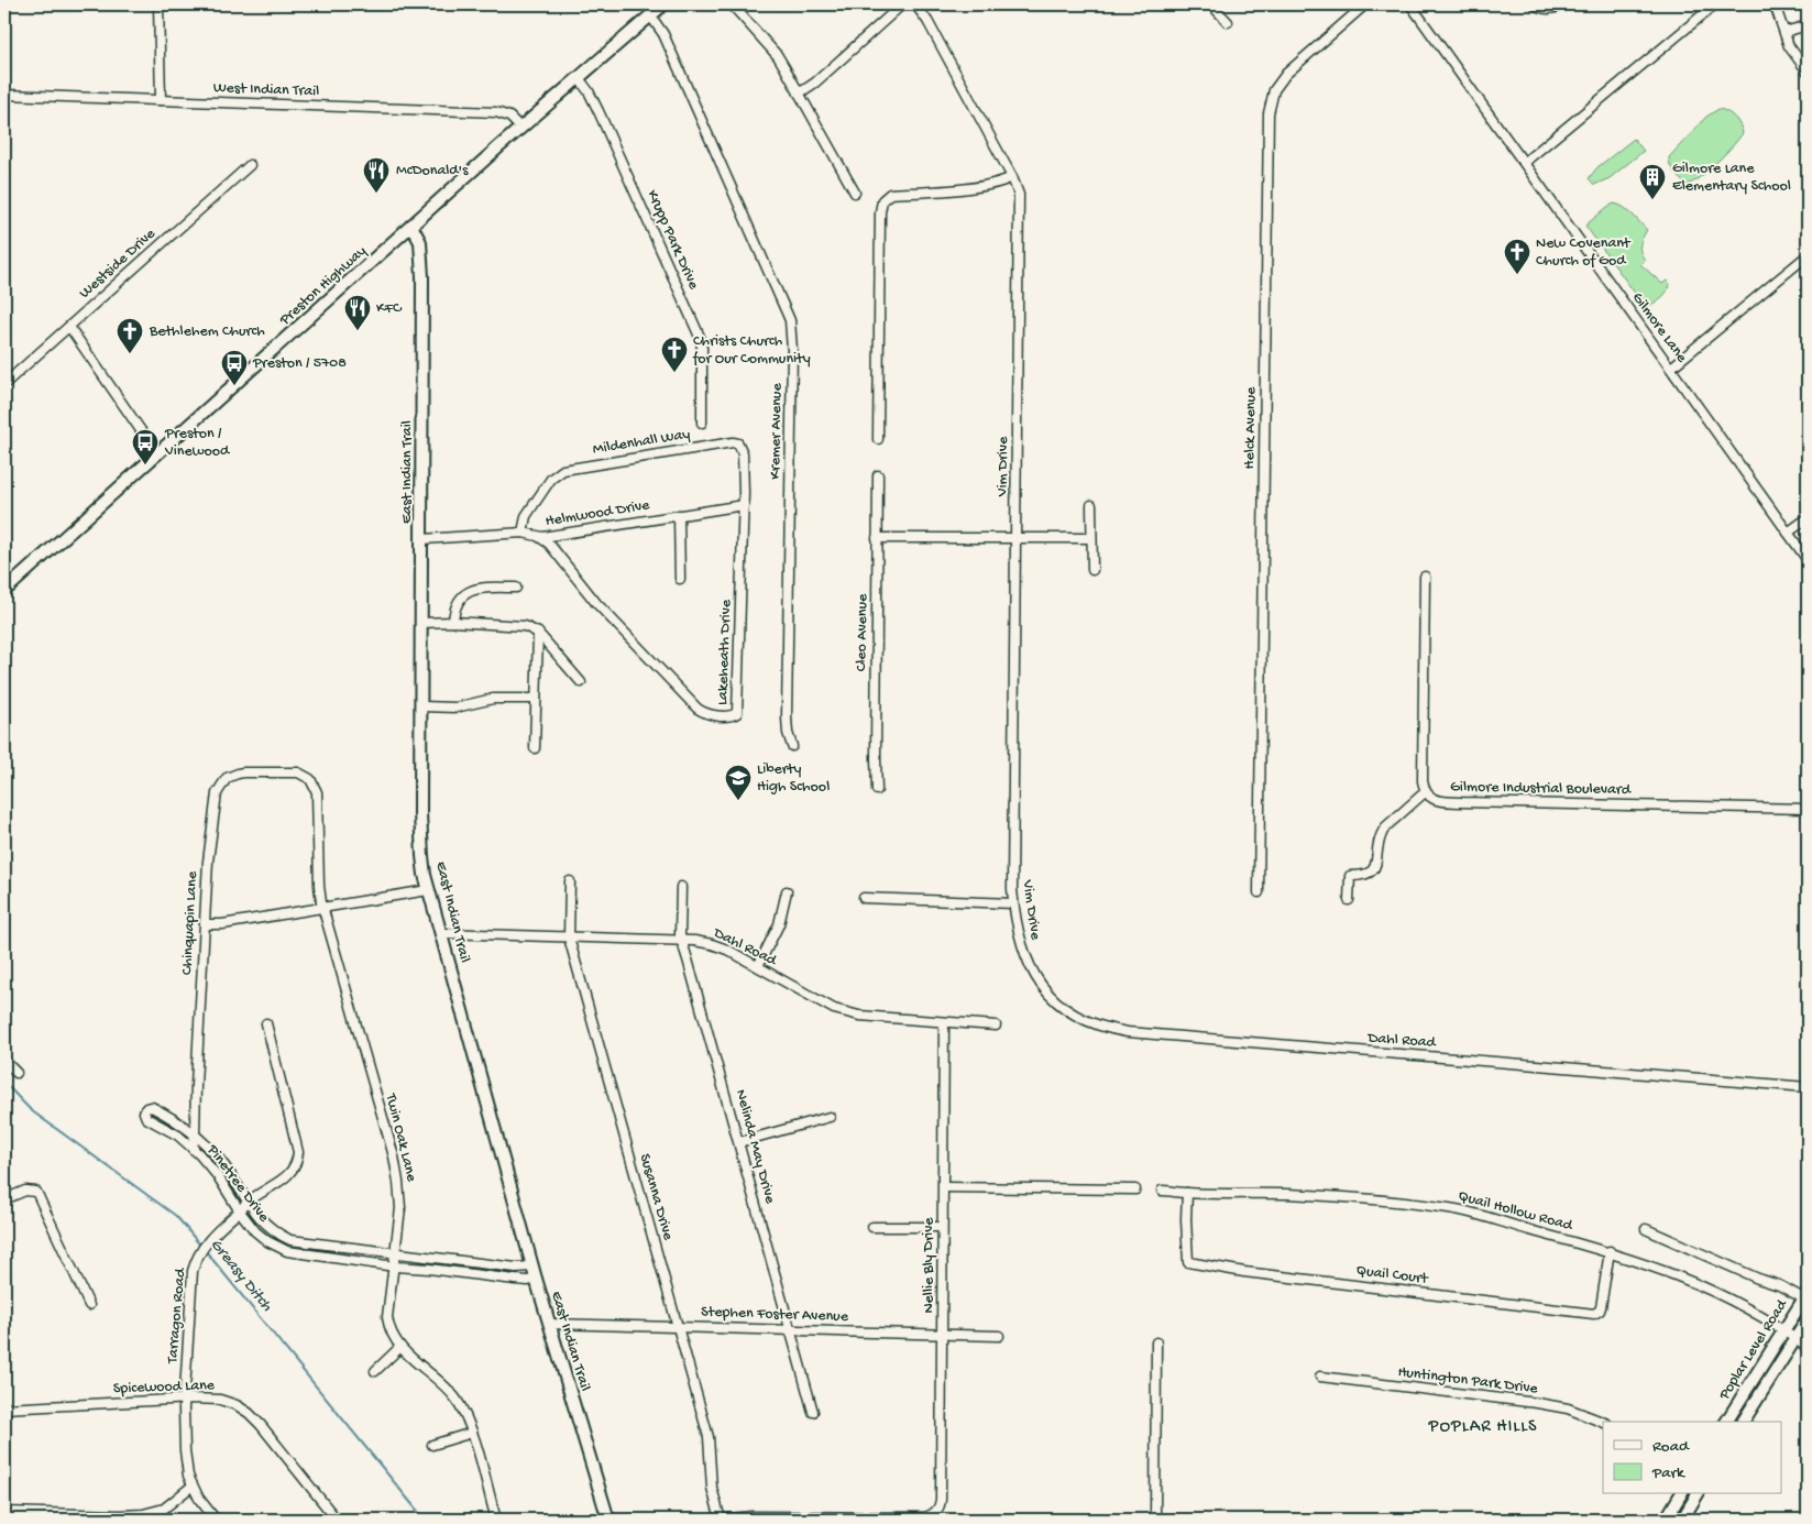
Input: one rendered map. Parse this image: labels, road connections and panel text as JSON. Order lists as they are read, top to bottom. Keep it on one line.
{"streets":{"main road":["Preston Highway","East Indian Trail","Poplar Level Road"],"street":["West Indian Trail","Krupp Park Drive","Westside Drive","Gilmore Lane","Helck Avenue","Kremer Avenue","Mildenhall Way","Vim Drive","Helmwood Drive","Cleo Avenue","Lakeheath Drive","Gilmore Industrial Boulevard","Chinquapin Lane","Dahl Road","Twin Oak Lane","Nelinda May Drive","Pinetree Drive","Susanna Drive","Quail Hollow Road","Nellie Bly Drive","Quail Court","Stephen Foster Avenue","Tarragon Road","Huntington Park Drive","Spicewood Lane"]},"crossings":[["West Indian Trail","Preston Highway"],["Krupp Park Drive","Preston Highway"],["Preston Highway","Kremer Avenue"],["Preston Highway","East Indian Trail"],["Mildenhall Way","Helmwood Drive"],["Mildenhall Way","Lakeheath Drive"],["Vim Drive","Dahl Road"],["East Indian Trail","Helmwood Drive"],["East Indian Trail","Dahl Road"],["East Indian Trail","Pinetree Drive"],["East Indian Trail","Stephen Foster Avenue"],["Helmwood Drive","Lakeheath Drive"],["Chinquapin Lane","Twin Oak Lane"],["Chinquapin Lane","Pinetree Drive"],["Dahl Road","Nelinda May Drive"],["Dahl Road","Susanna Drive"],["Dahl Road","Nellie Bly Drive"],["Twin Oak Lane","Pinetree Drive"],["Nelinda May Drive","Stephen Foster Avenue"],["Pinetree Drive","Tarragon Road"],["Susanna Drive","Nellie Bly Drive"],["Susanna Drive","Stephen Foster Avenue"],["Quail Hollow Road","Quail Court"],["Quail Hollow Road","Poplar Level Road"],["Nellie Bly Drive","Stephen Foster Avenue"],["Tarragon Road","Spicewood Lane"]],"districts":["POPLAR HILLS"],"water":["Greasy Ditch"],"places":{"restaurant":["McDonald's","KFC"],"building":["Gilmore Lane Elementary School"],"church":["New Covenant Church of God","Bethlehem Church","Christs Church for Our Community"],"bus stop":["Preston / 5708","Preston / Vinewood"],"school or university":["Liberty High School"]},"legend":["Road","Park"]}
